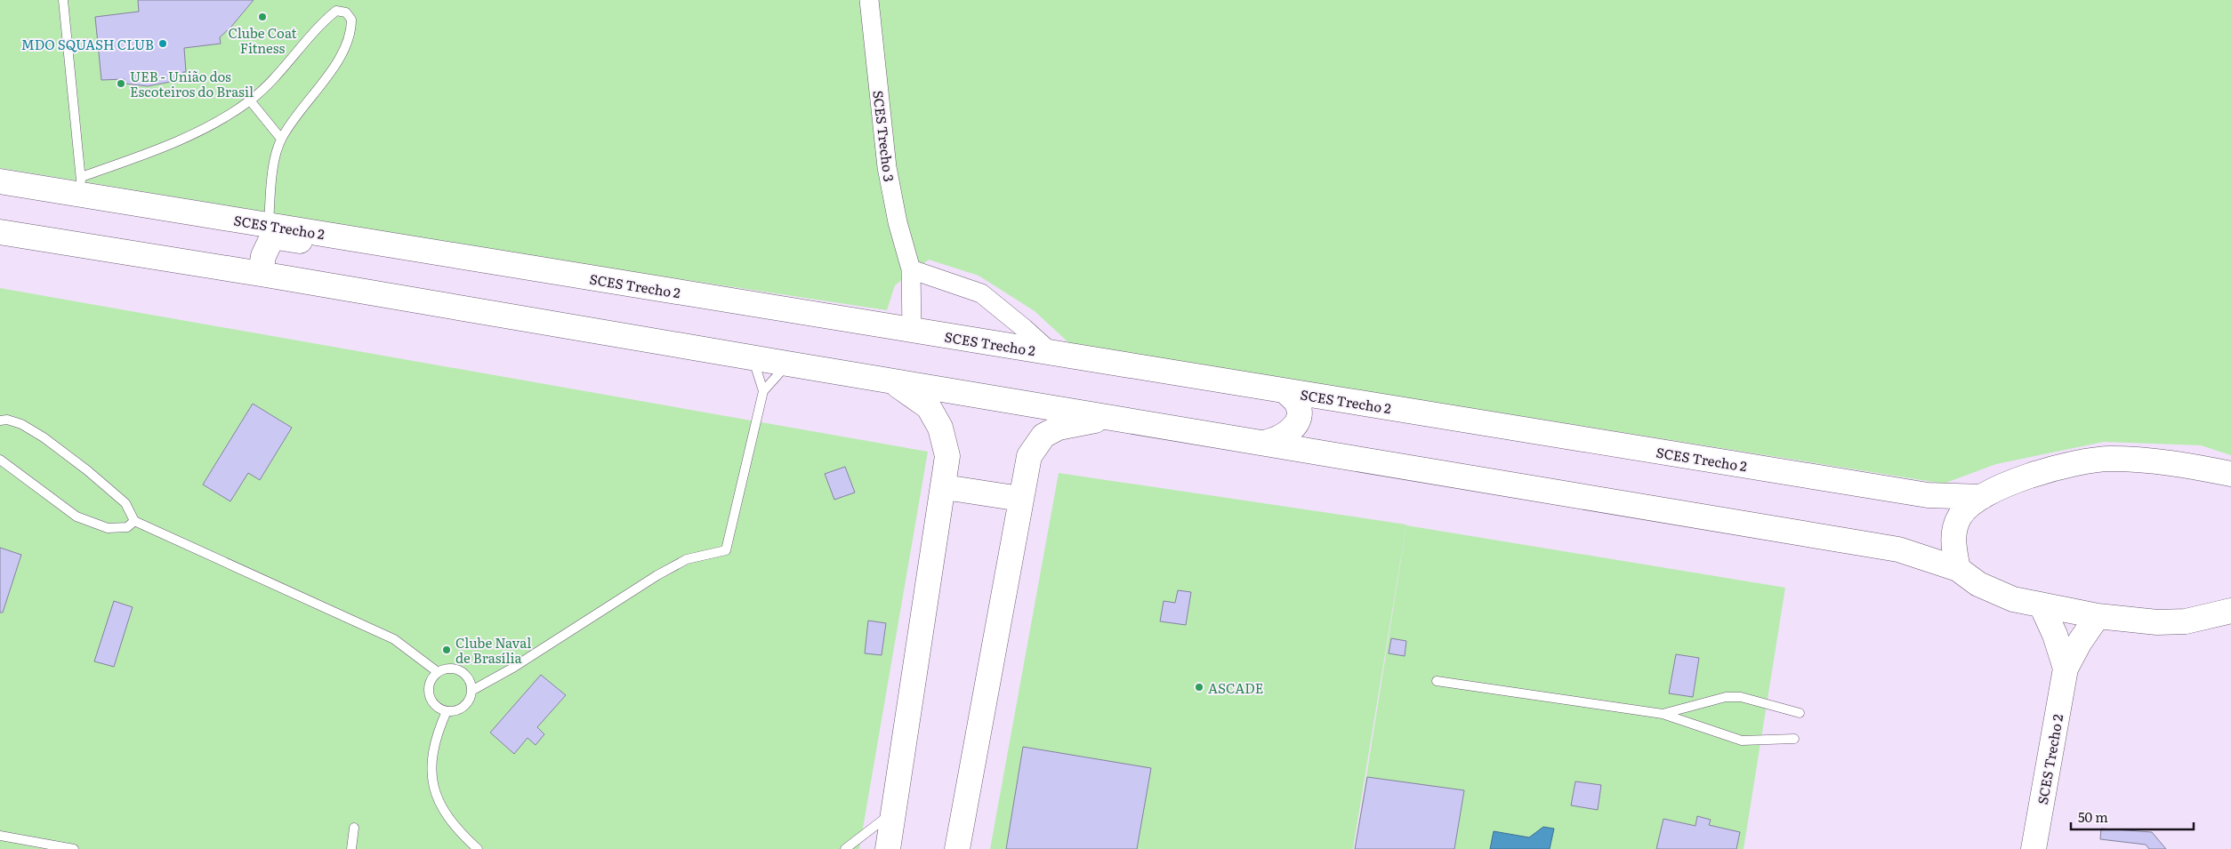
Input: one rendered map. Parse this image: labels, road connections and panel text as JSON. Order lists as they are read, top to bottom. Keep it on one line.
{"streets":{"main road":["SCES Trecho 2"],"street":["SCES Trecho 3"]},"crossings":[["SCES Trecho 3","SCES Trecho 2"]],"places":["Clube Coat Fitness","MDO SQUASH CLUB","UEB - União dos Escoteiros do Brasil","Clube Naval de Brasília","ASCADE"],"scale_bar":"50 m"}
